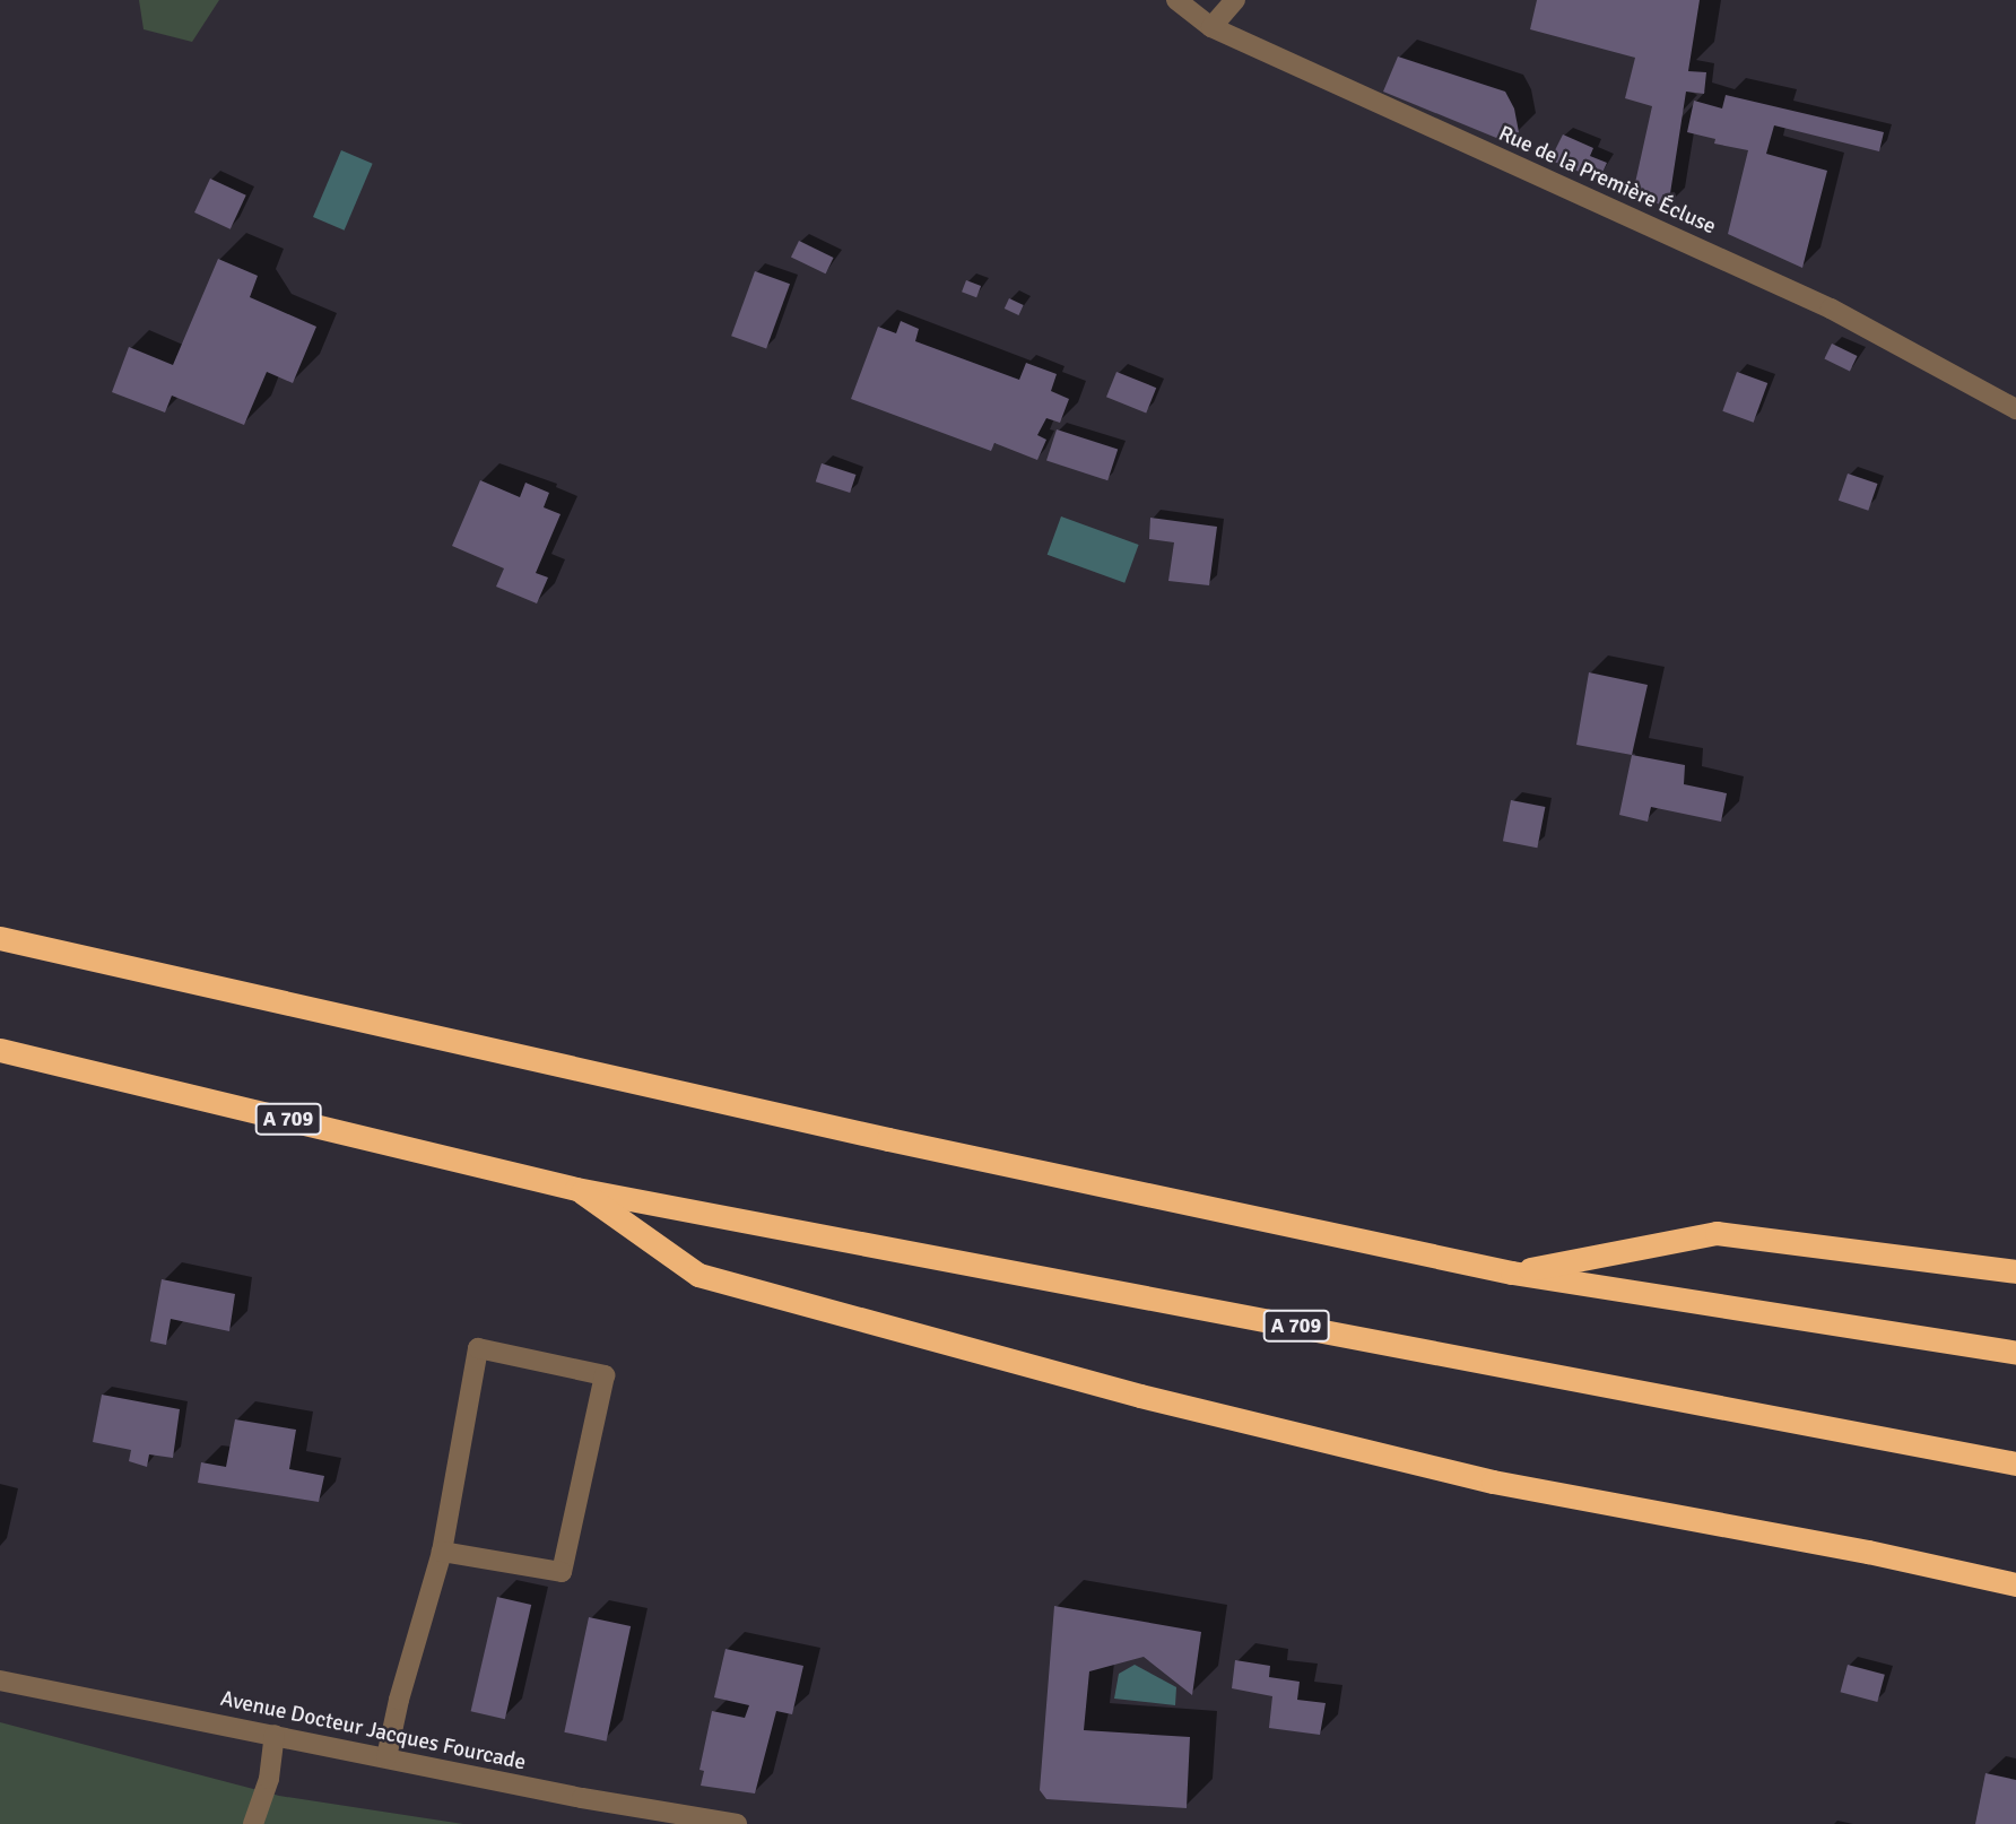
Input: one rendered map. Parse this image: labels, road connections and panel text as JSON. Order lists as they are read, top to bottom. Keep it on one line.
{"streets":{"highway":["A 709"],"street":["Rue de la Première Écluse","Avenue Docteur Jacques Fourcade"]}}
